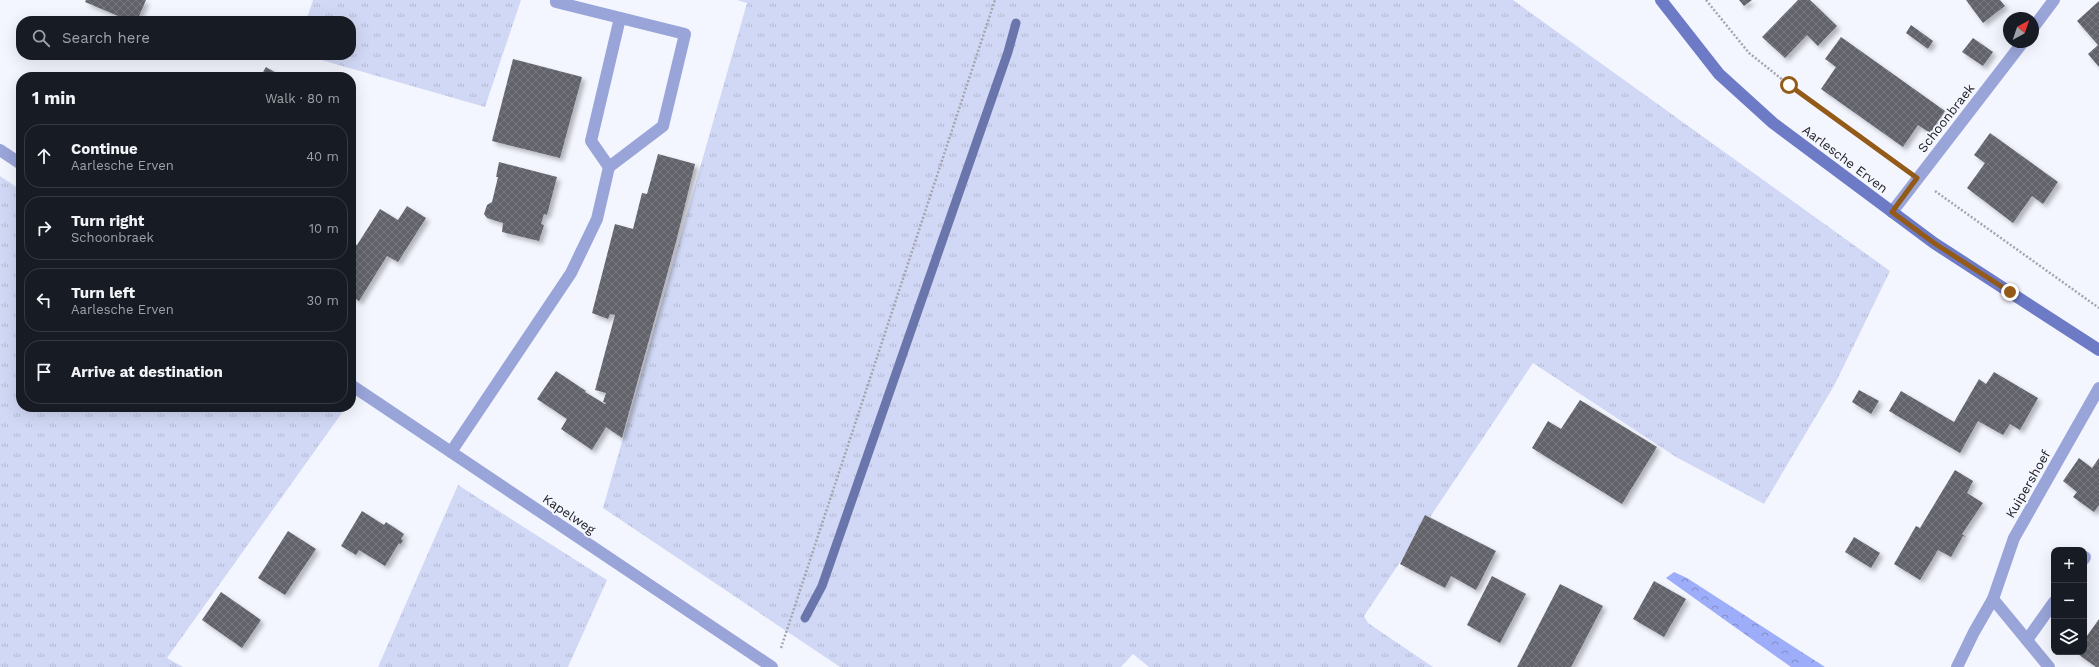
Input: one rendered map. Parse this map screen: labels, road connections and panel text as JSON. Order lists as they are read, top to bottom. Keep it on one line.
{"streets":{"street":["Schoonbraek","Aarlesche Erven","Kuipershoef","Kapelweg"]},"crossings":[["Schoonbraek","Aarlesche Erven"]],"north":"top right","page":{"search":"Search here","heading":["1 min","Walk · 80 m"],"list":[["Continue","Aarlesche Erven","40 m"],["Turn right","Schoonbraek","10 m"],["Turn left","Aarlesche Erven","30 m"],"Arrive at destination"],"map_buttons":["+","−"]}}
